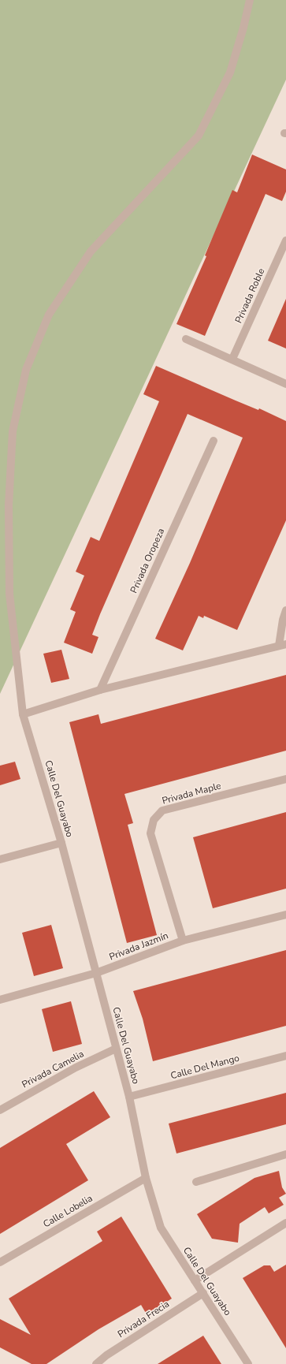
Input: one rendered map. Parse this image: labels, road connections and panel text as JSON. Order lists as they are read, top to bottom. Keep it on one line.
{"streets":{"street":["Privada Roble","Privada Oropeza","Privada Maple","Calle Del Guayabo","Privada Jazmín","Calle Del Mango","Privada Camelia","Calle Lobelia","Privada Frecia"]},"crossings":[["Privada Maple","Privada Jazmín"],["Calle Del Guayabo","Privada Jazmín"],["Calle Del Guayabo","Calle Del Mango"],["Calle Del Guayabo","Privada Camelia"],["Calle Del Guayabo","Calle Lobelia"],["Calle Del Guayabo","Privada Frecia"]]}
